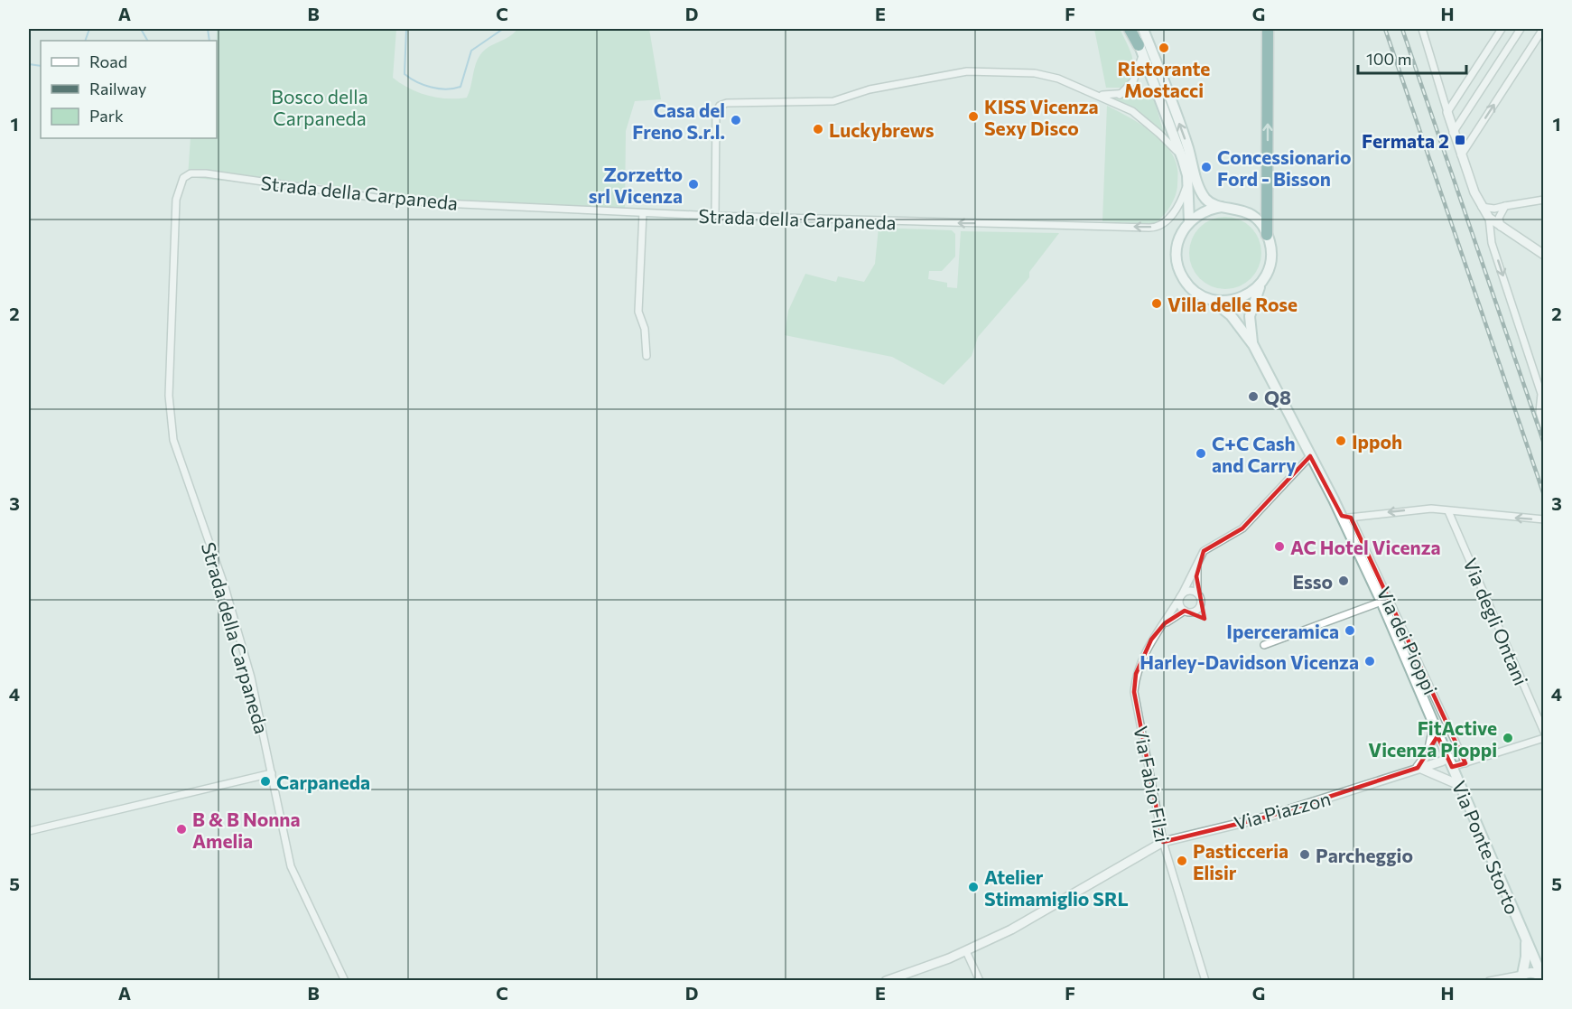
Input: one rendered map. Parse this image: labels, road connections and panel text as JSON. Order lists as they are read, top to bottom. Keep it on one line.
{"streets":{"main road":["Via Ponte Storto"],"street":["Strada della Carpaneda","Via degli Ontani","Via dei Pioppi","Via Fabio Filzi","Via Piazzon"]},"crossings":[["Via dei Pioppi","Via Ponte Storto"],["Via Fabio Filzi","Via Piazzon"],["Via Piazzon","Via Ponte Storto"]],"parks":["Bosco della Carpaneda"],"places":{"other":["Ristorante Mostacci","KISS Vicenza Sexy Disco","Casa del Freno S.r.l.","Luckybrews","Concessionario Ford - Bisson","Zorzetto srl Vicenza","Villa delle Rose","Q8","Ippoh","C+C Cash and Carry","AC Hotel Vicenza","Esso","Iperceramica","Harley-Davidson Vicenza","FitActive Vicenza Pioppi","Carpaneda","B & B Nonna Amelia","Parcheggio","Pasticceria Elisir","Atelier Stimamiglio SRL"],"transit":["Fermata 2"]},"legend":["Road","Railway","Park"],"scale_bar":"100 m","grid":{"columns":["A","B","C","D","E","F","G","H"],"rows":["1","2","3","4","5"]}}
